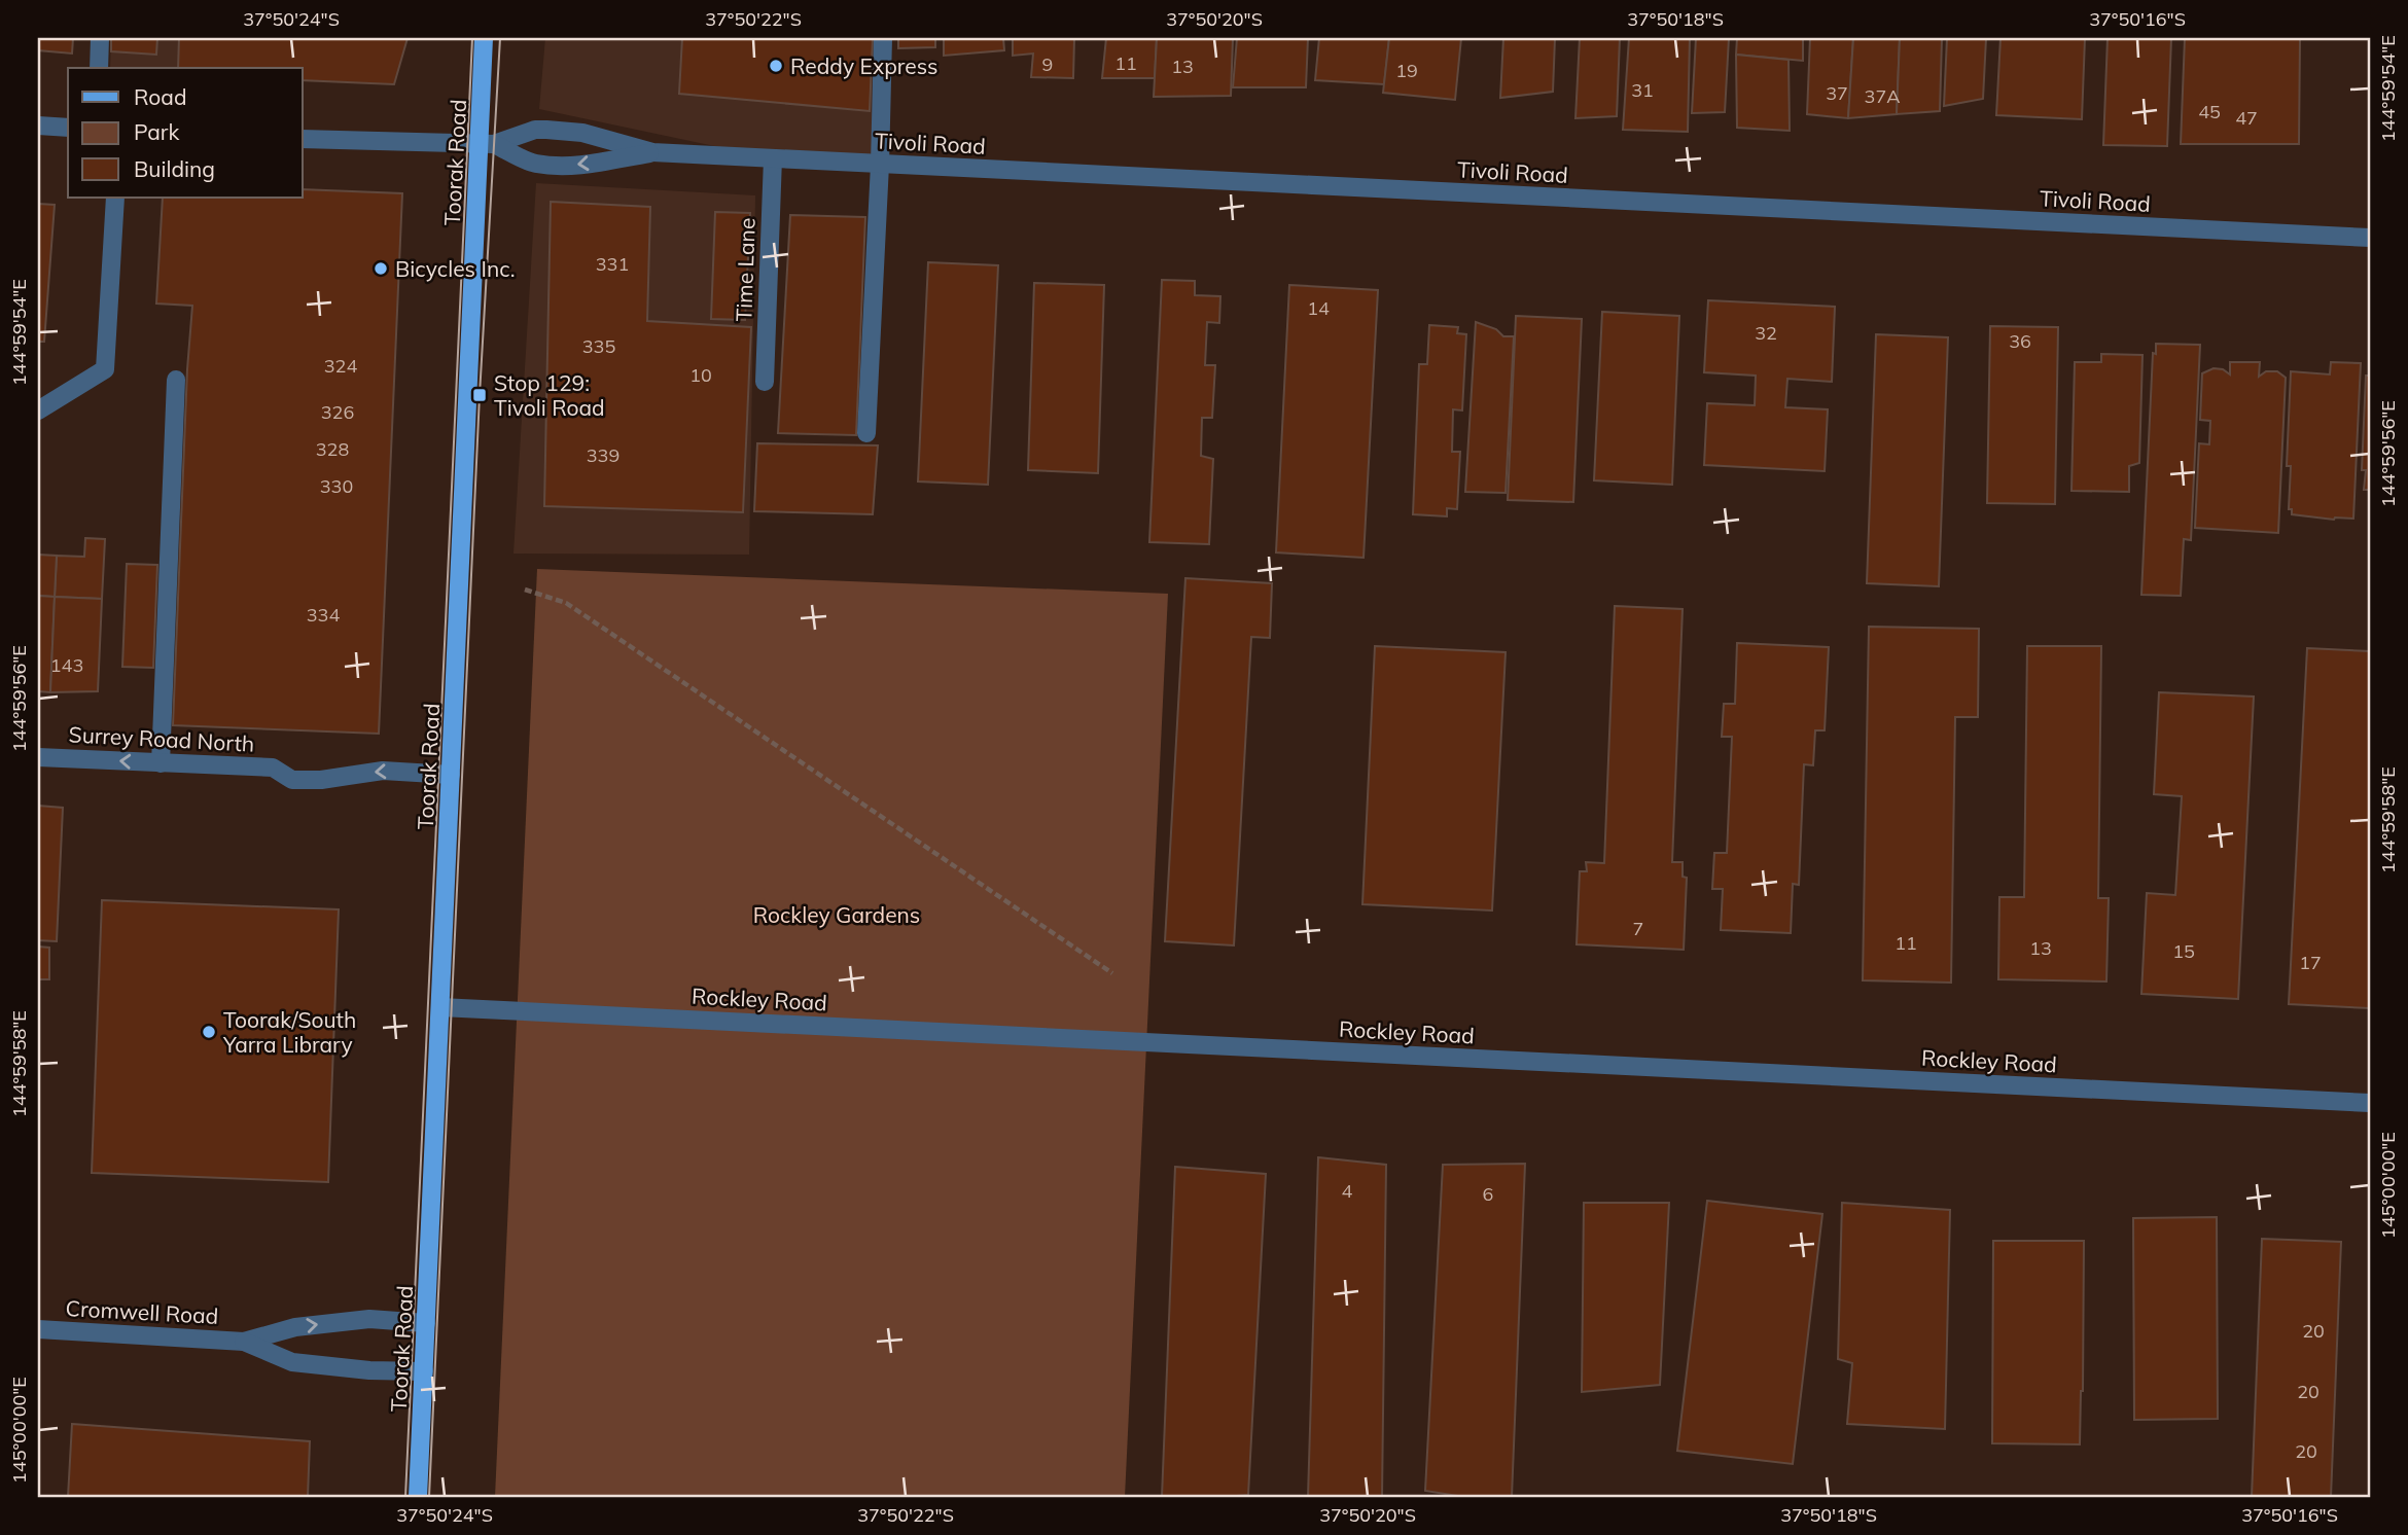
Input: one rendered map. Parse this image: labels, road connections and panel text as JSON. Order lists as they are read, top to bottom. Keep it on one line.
{"streets":{"main road":["Toorak Road"],"street":["Tivoli Road","Time Lane","Surrey Road North","Rockley Road","Cromwell Road"]},"crossings":[["Tivoli Road","Toorak Road"],["Tivoli Road","Time Lane"],["Toorak Road","Surrey Road North"],["Toorak Road","Rockley Road"],["Toorak Road","Cromwell Road"]],"one_way":["Surrey Road North"],"parks":["Rockley Gardens"],"places":{"other":["Reddy Express","Bicycles Inc.","Toorak/South Yarra Library"],"transit":["Stop 129: Tivoli Road"]},"house_numbers":["11","9","13","19","31","37","37A","45","47","331","14","32","36","335","324","10","326","328","339","330","334","143","7","11","13","15","17","4","6","20","20","20"],"legend":["Road","Park","Building"],"coordinates":["37°50'24\"S","37°50'22\"S","37°50'20\"S","37°50'18\"S","37°50'16\"S","144°59'54\"E","144°59'56\"E","144°59'58\"E","145°00'00\"E"]}
